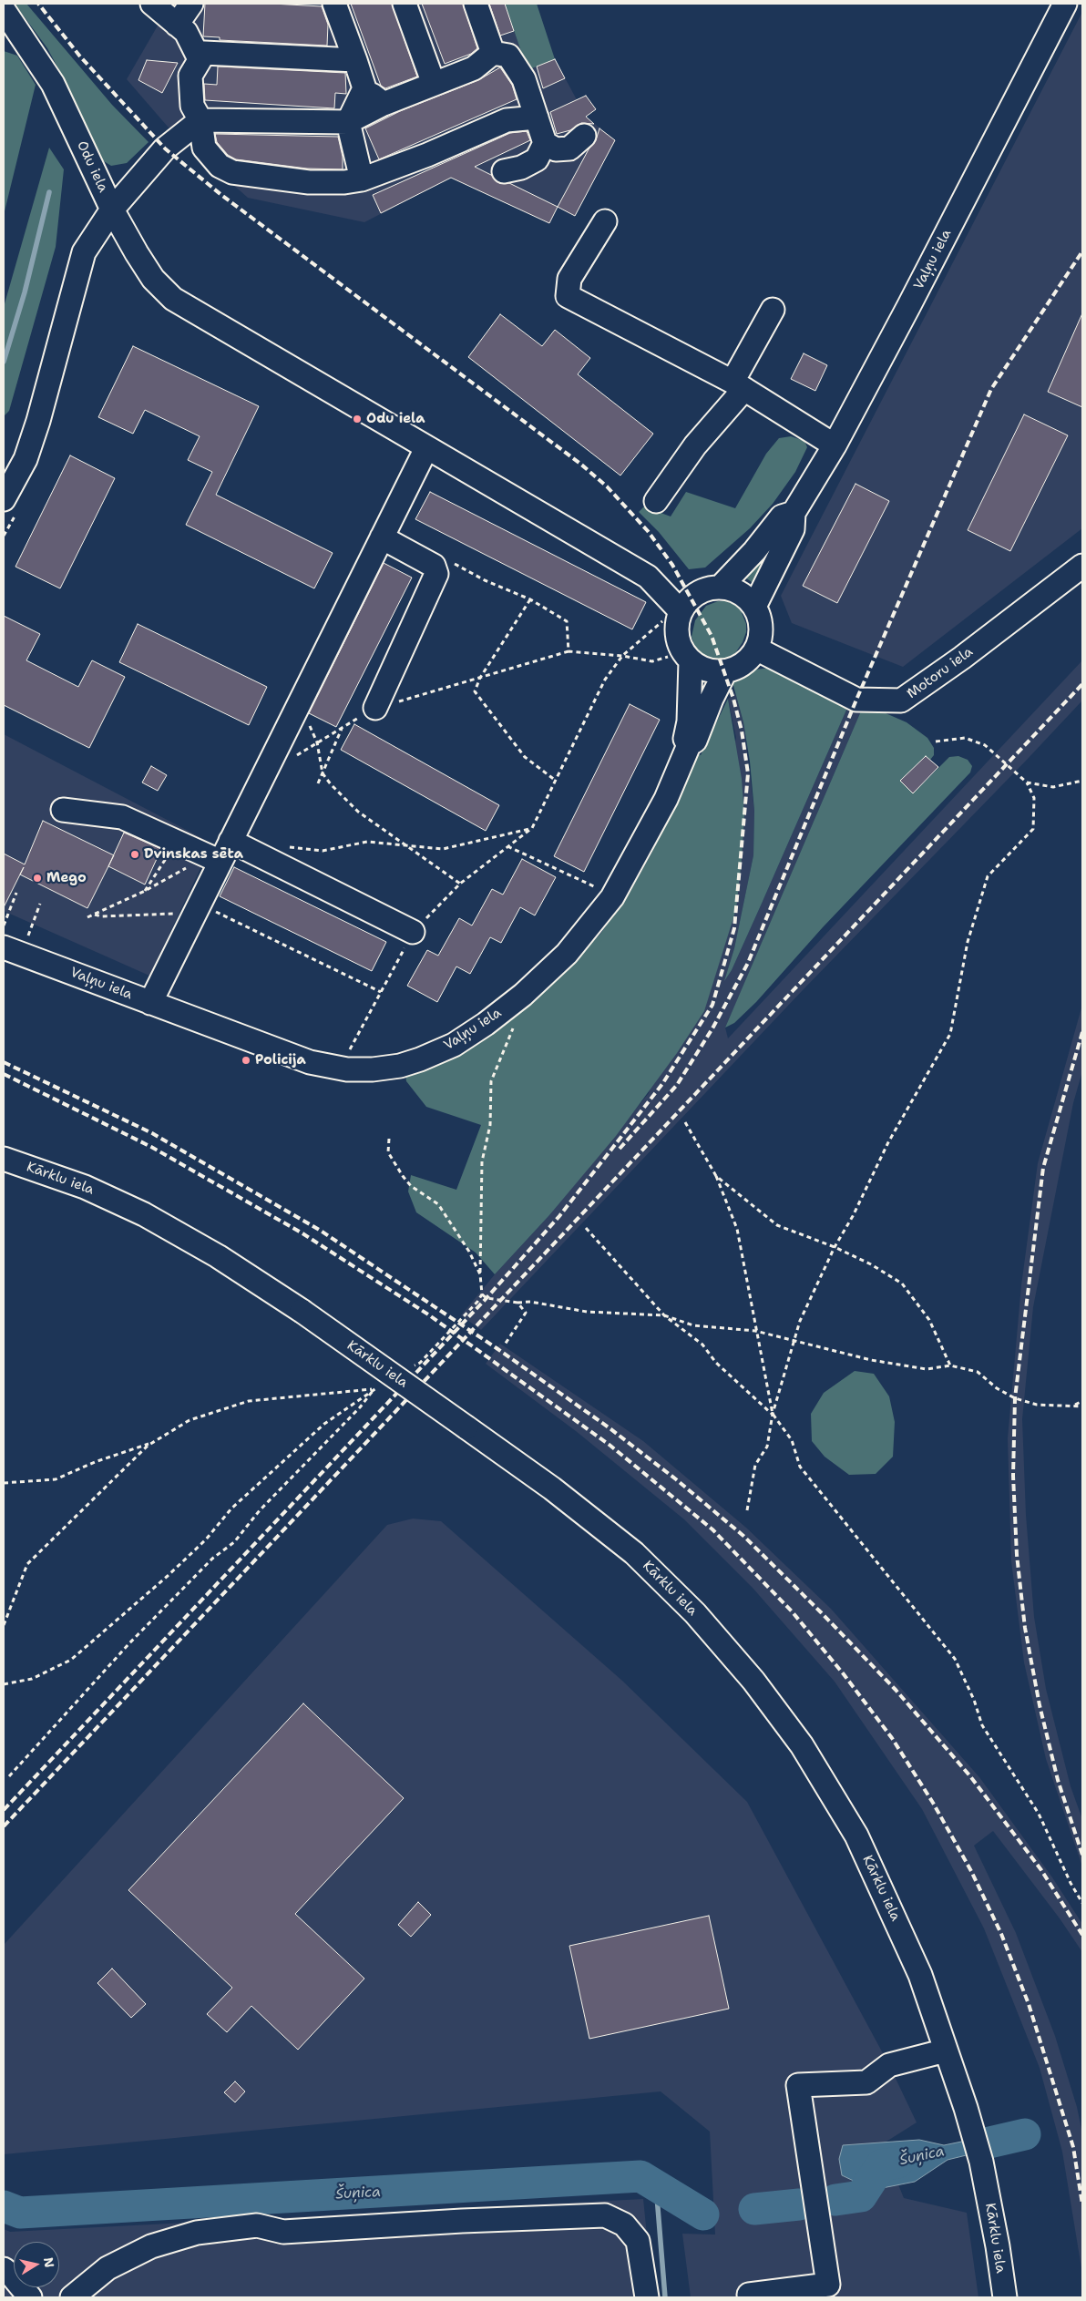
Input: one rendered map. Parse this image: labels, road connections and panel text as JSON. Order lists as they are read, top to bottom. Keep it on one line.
{"streets":{"street":["Odu iela","Vaļņu iela","Motoru iela","Kārklu iela"]},"crossings":[["Odu iela","Motoru iela"]],"water":["Šuņica"],"places":["Odu iela","Dvinskas sēta","Mego","Policija"],"north":"right"}
